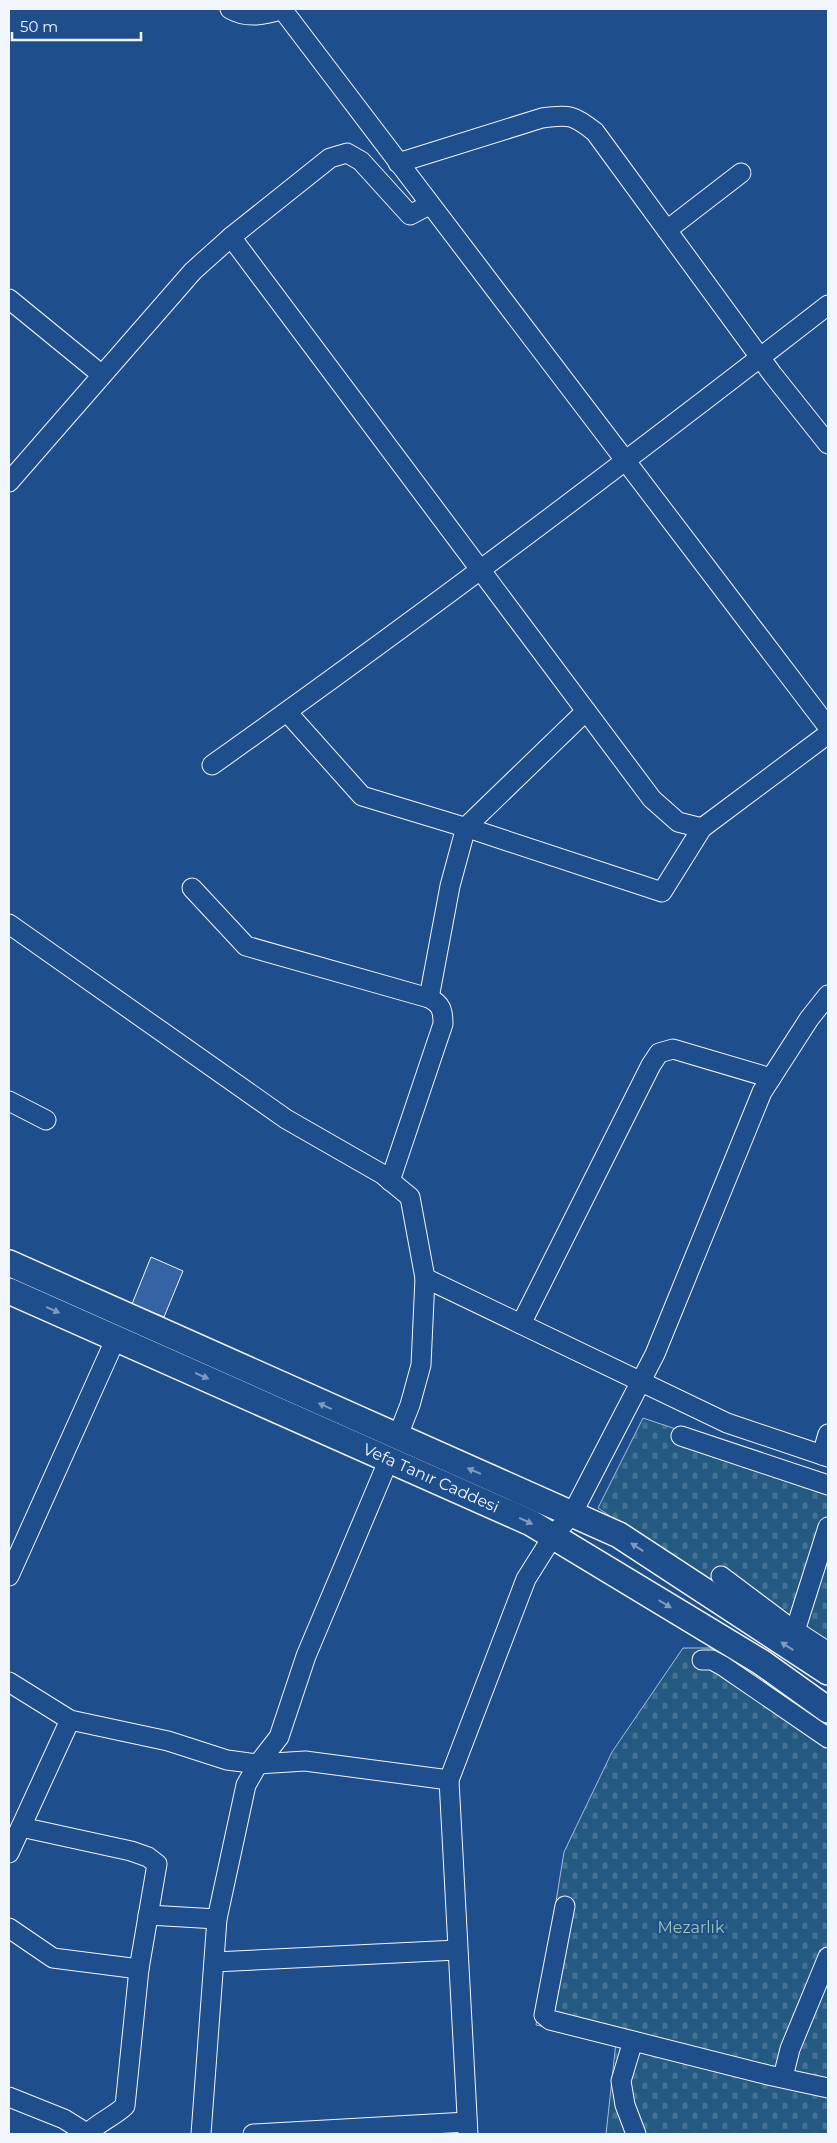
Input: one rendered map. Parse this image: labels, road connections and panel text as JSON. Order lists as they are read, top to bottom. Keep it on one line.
{"streets":{"main road":["Vefa Tanır Caddesi"]},"parks":["Mezarlık"],"scale_bar":"50 m"}
